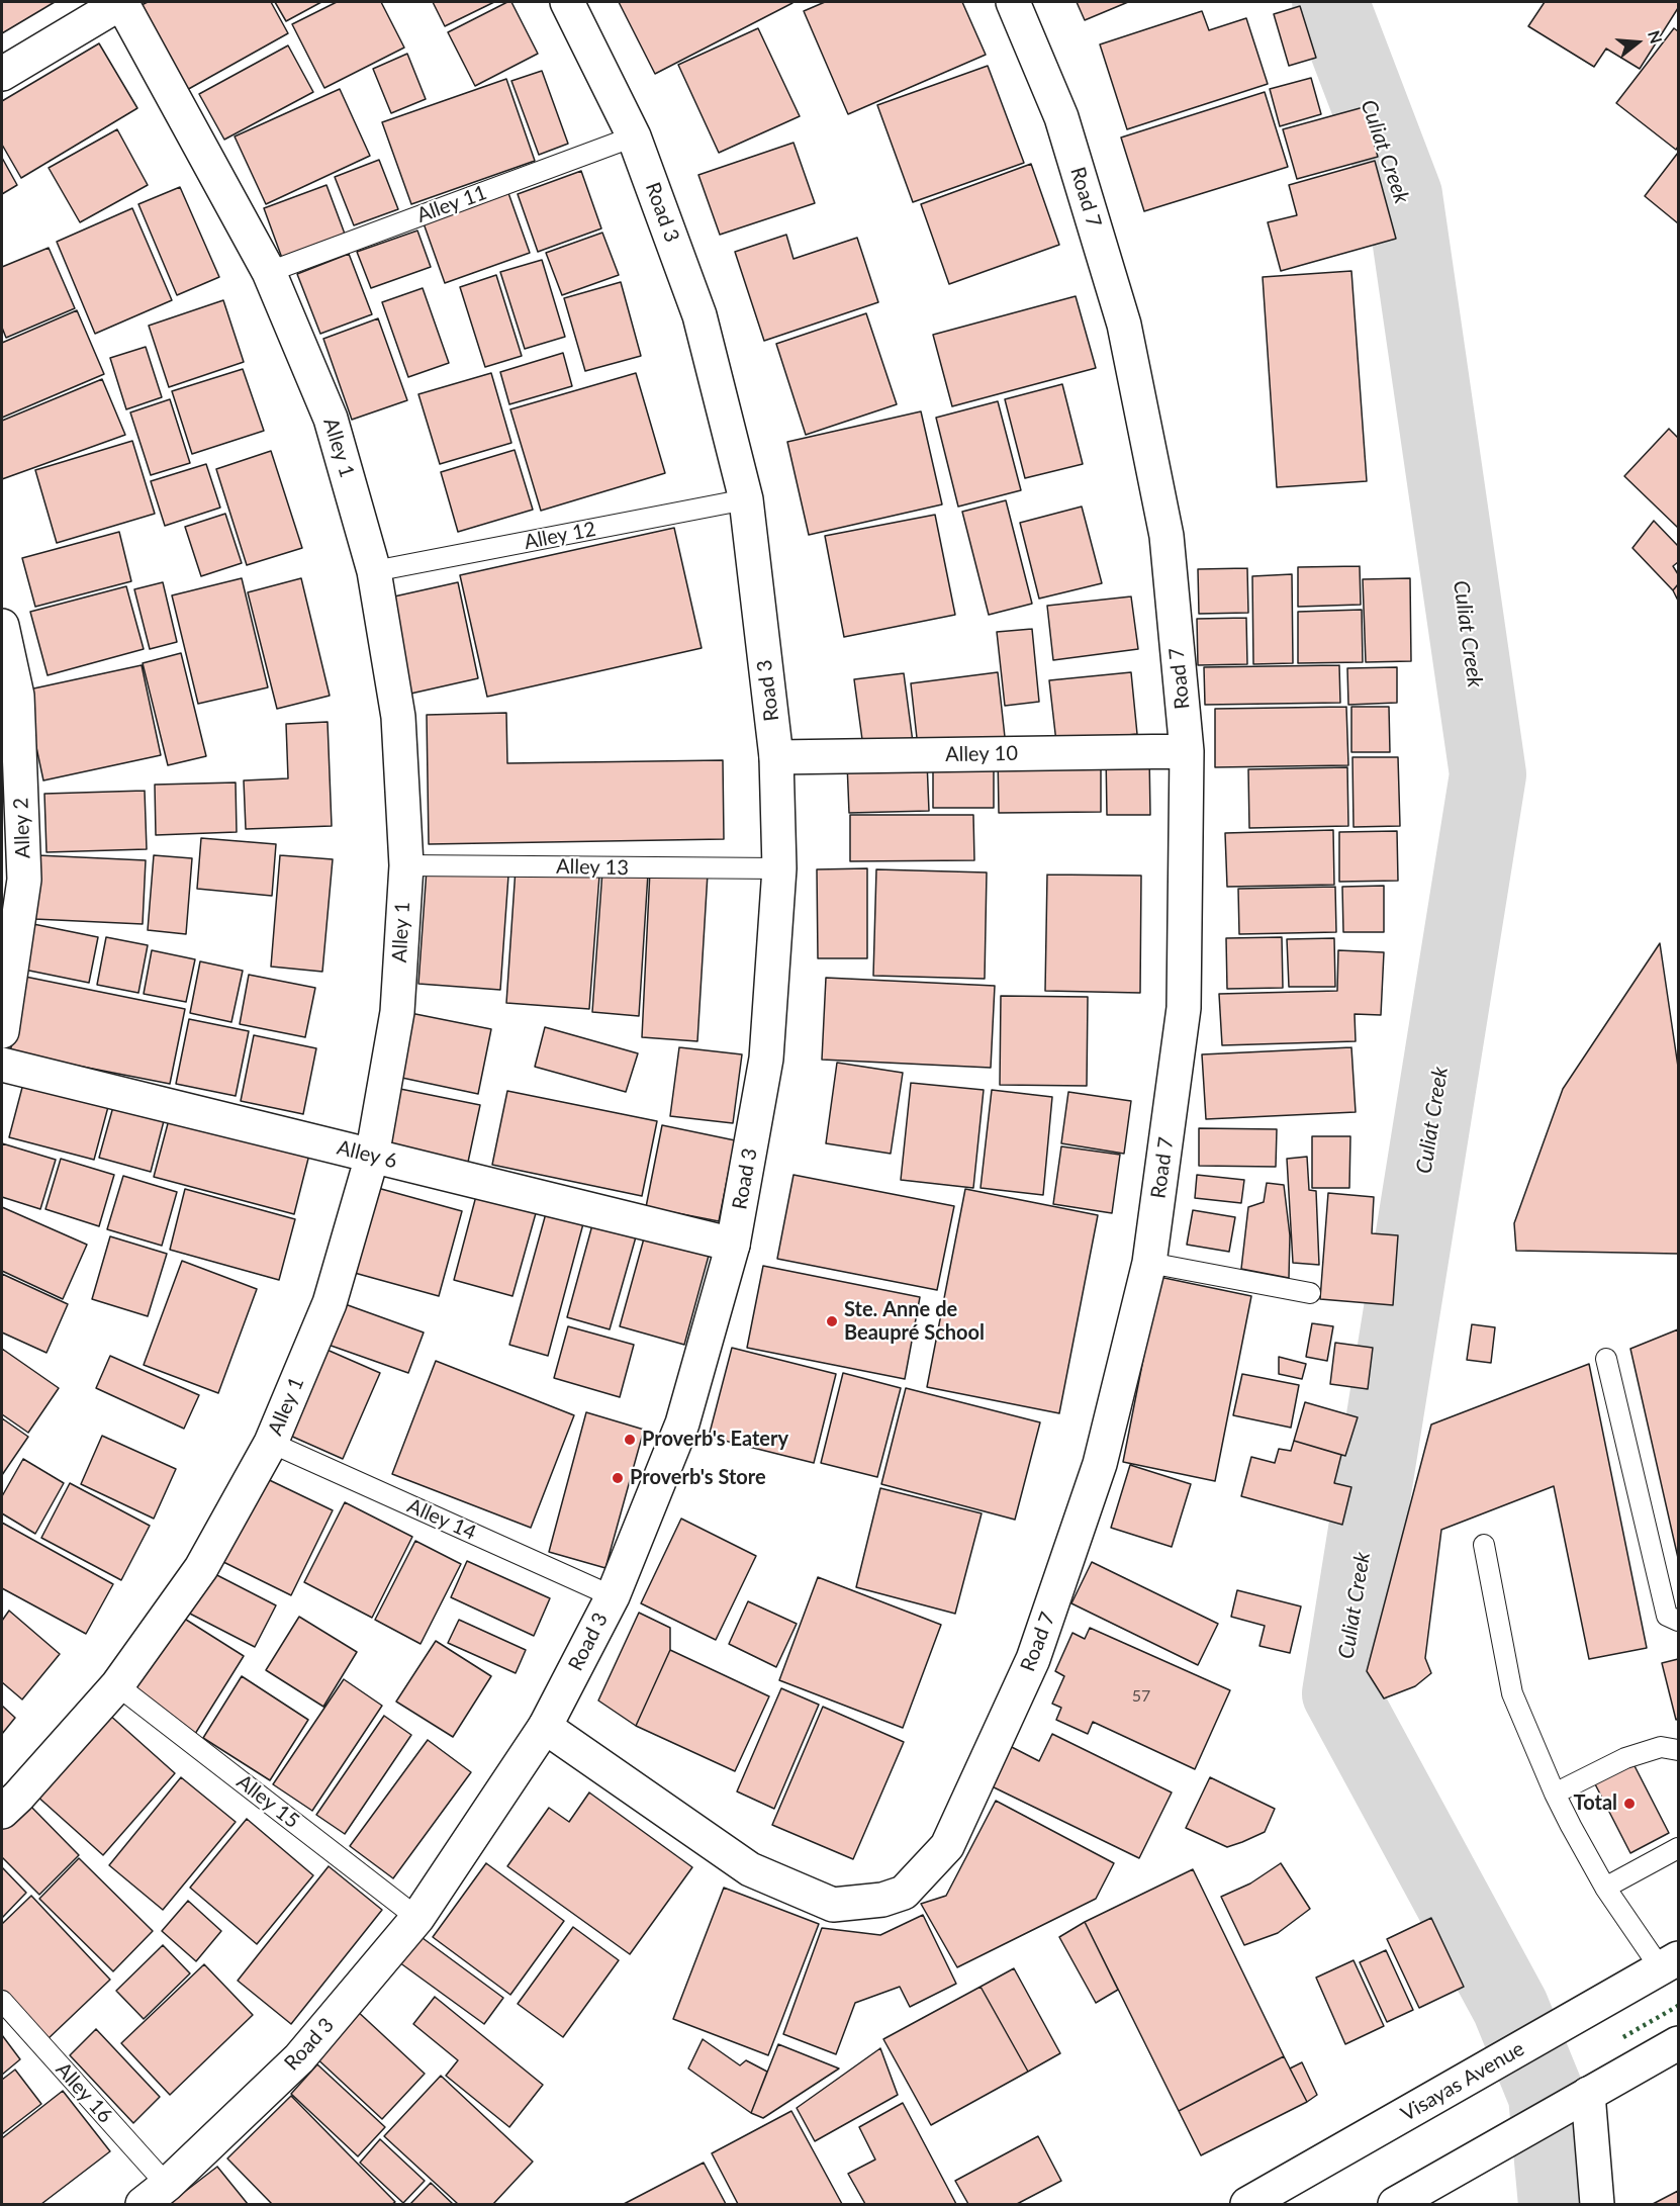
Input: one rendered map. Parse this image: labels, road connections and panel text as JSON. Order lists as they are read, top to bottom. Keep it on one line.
{"streets":{"street":["Road 7","Road 3","Alley 1","Alley 10","Alley 2","Alley 6","Visayas Avenue"],"lane":["Alley 11","Alley 12","Alley 13","Alley 14","Alley 15","Alley 16"]},"crossings":[["Road 7","Road 3"],["Road 7","Alley 10"],["Alley 11","Road 3"],["Alley 11","Alley 1"],["Road 3","Alley 12"],["Road 3","Alley 10"],["Road 3","Alley 13"],["Road 3","Alley 6"],["Road 3","Alley 14"],["Road 3","Alley 15"],["Road 3","Alley 16"],["Alley 1","Alley 12"],["Alley 1","Alley 13"],["Alley 1","Alley 6"],["Alley 1","Alley 14"],["Alley 1","Alley 15"]],"water":["Culiat Creek"],"places":["Ste. Anne de Beaupré School","Proverb's Eatery","Proverb's Store","Total"],"house_numbers":["57"],"north":"right"}
